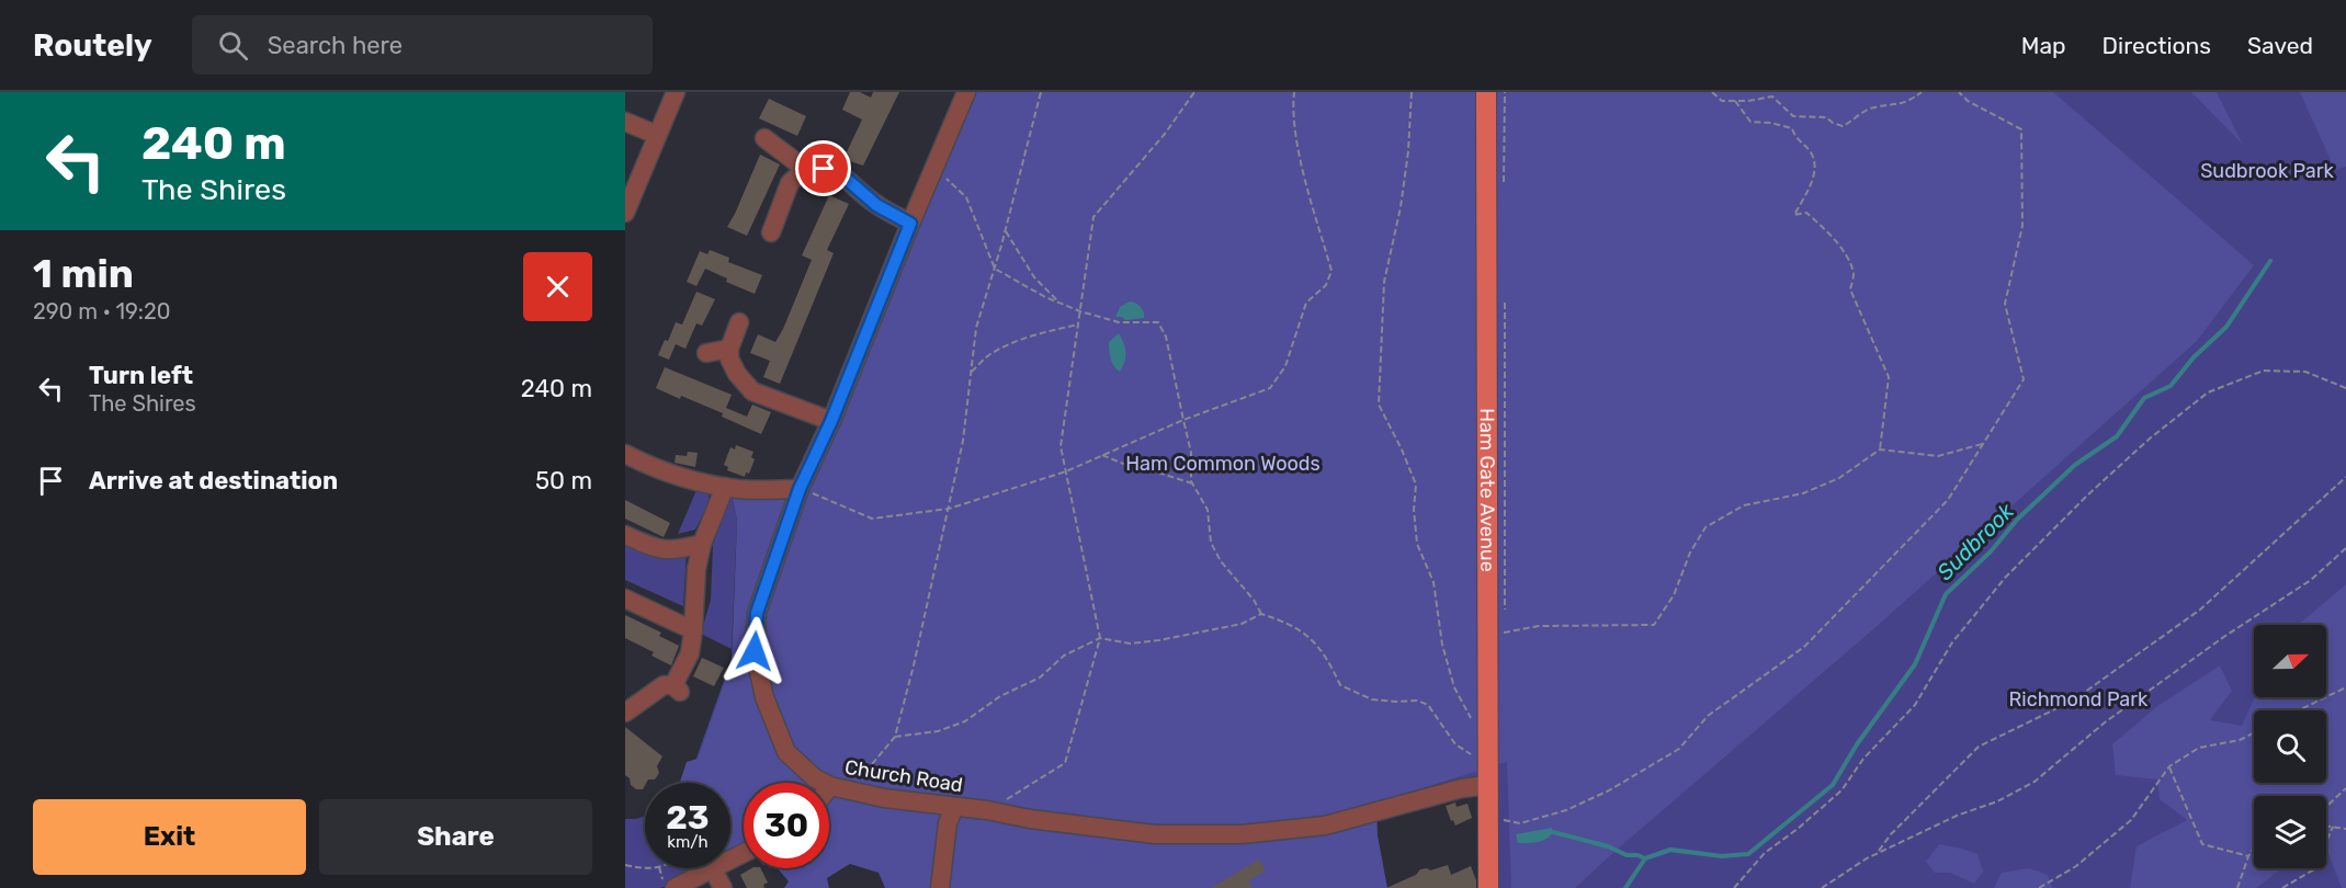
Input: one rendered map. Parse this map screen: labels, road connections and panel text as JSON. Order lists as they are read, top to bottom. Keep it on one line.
{"streets":{"main road":["Ham Gate Avenue"],"street":["Church Road"]},"crossings":[["Ham Gate Avenue","Church Road"]],"water":["Sudbrook"],"parks":["Sudbrook Park","Ham Common Woods","Richmond Park"],"north":"right","page":{"header":"Routely","search":"Search here","nav":["Map","Directions","Saved"],"turn":["240 m","The Shires"],"heading":["1 min","290 m · 19:20"],"list":[{"name":"Turn left","note":"The Shires","value":"240 m"},{"name":"Arrive at destination","value":"50 m"}],"speed":"23 km/h","limit":"30","buttons":["Exit","Share"]}}
